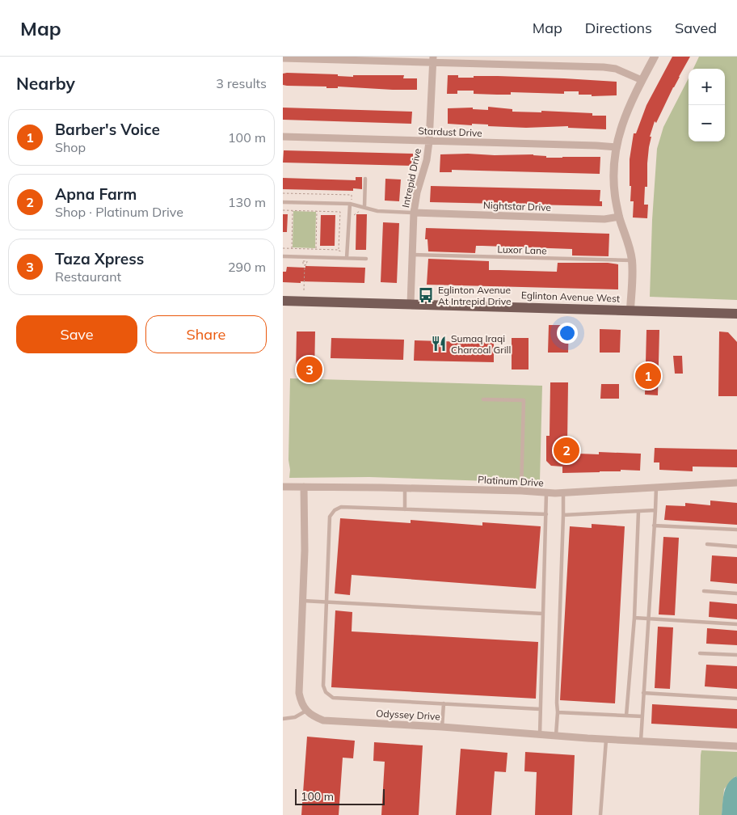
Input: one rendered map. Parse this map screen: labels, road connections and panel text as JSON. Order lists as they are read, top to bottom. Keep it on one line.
{"streets":{"main road":["Eglinton Avenue West"],"street":["Stardust Drive","Intrepid Drive","Nightstar Drive","Platinum Drive","Odyssey Drive"],"lane":["Luxor Lane"]},"crossings":[["Stardust Drive","Intrepid Drive"],["Intrepid Drive","Nightstar Drive"],["Intrepid Drive","Luxor Lane"],["Intrepid Drive","Eglinton Avenue West"]],"places":{"bus stop":["Eglinton Avenue At Intrepid Drive"],"restaurant":["Sumaq Iraqi Charcoal Grill"]},"scale_bar":"100 m","page":{"header":"Map","nav":["Map","Directions","Saved"],"heading":["Nearby","3 results"],"map_buttons":["+","−"],"list":[{"mark":"1","name":"Barber's Voice","note":"Shop","value":"100 m"},{"mark":"2","name":"Apna Farm","note":"Shop · Platinum Drive","value":"130 m"},{"mark":"3","name":"Taza Xpress","note":"Restaurant","value":"290 m"}],"buttons":["Save","Share"],"pins":["3","1","2"],"scale":"100 m"}}
